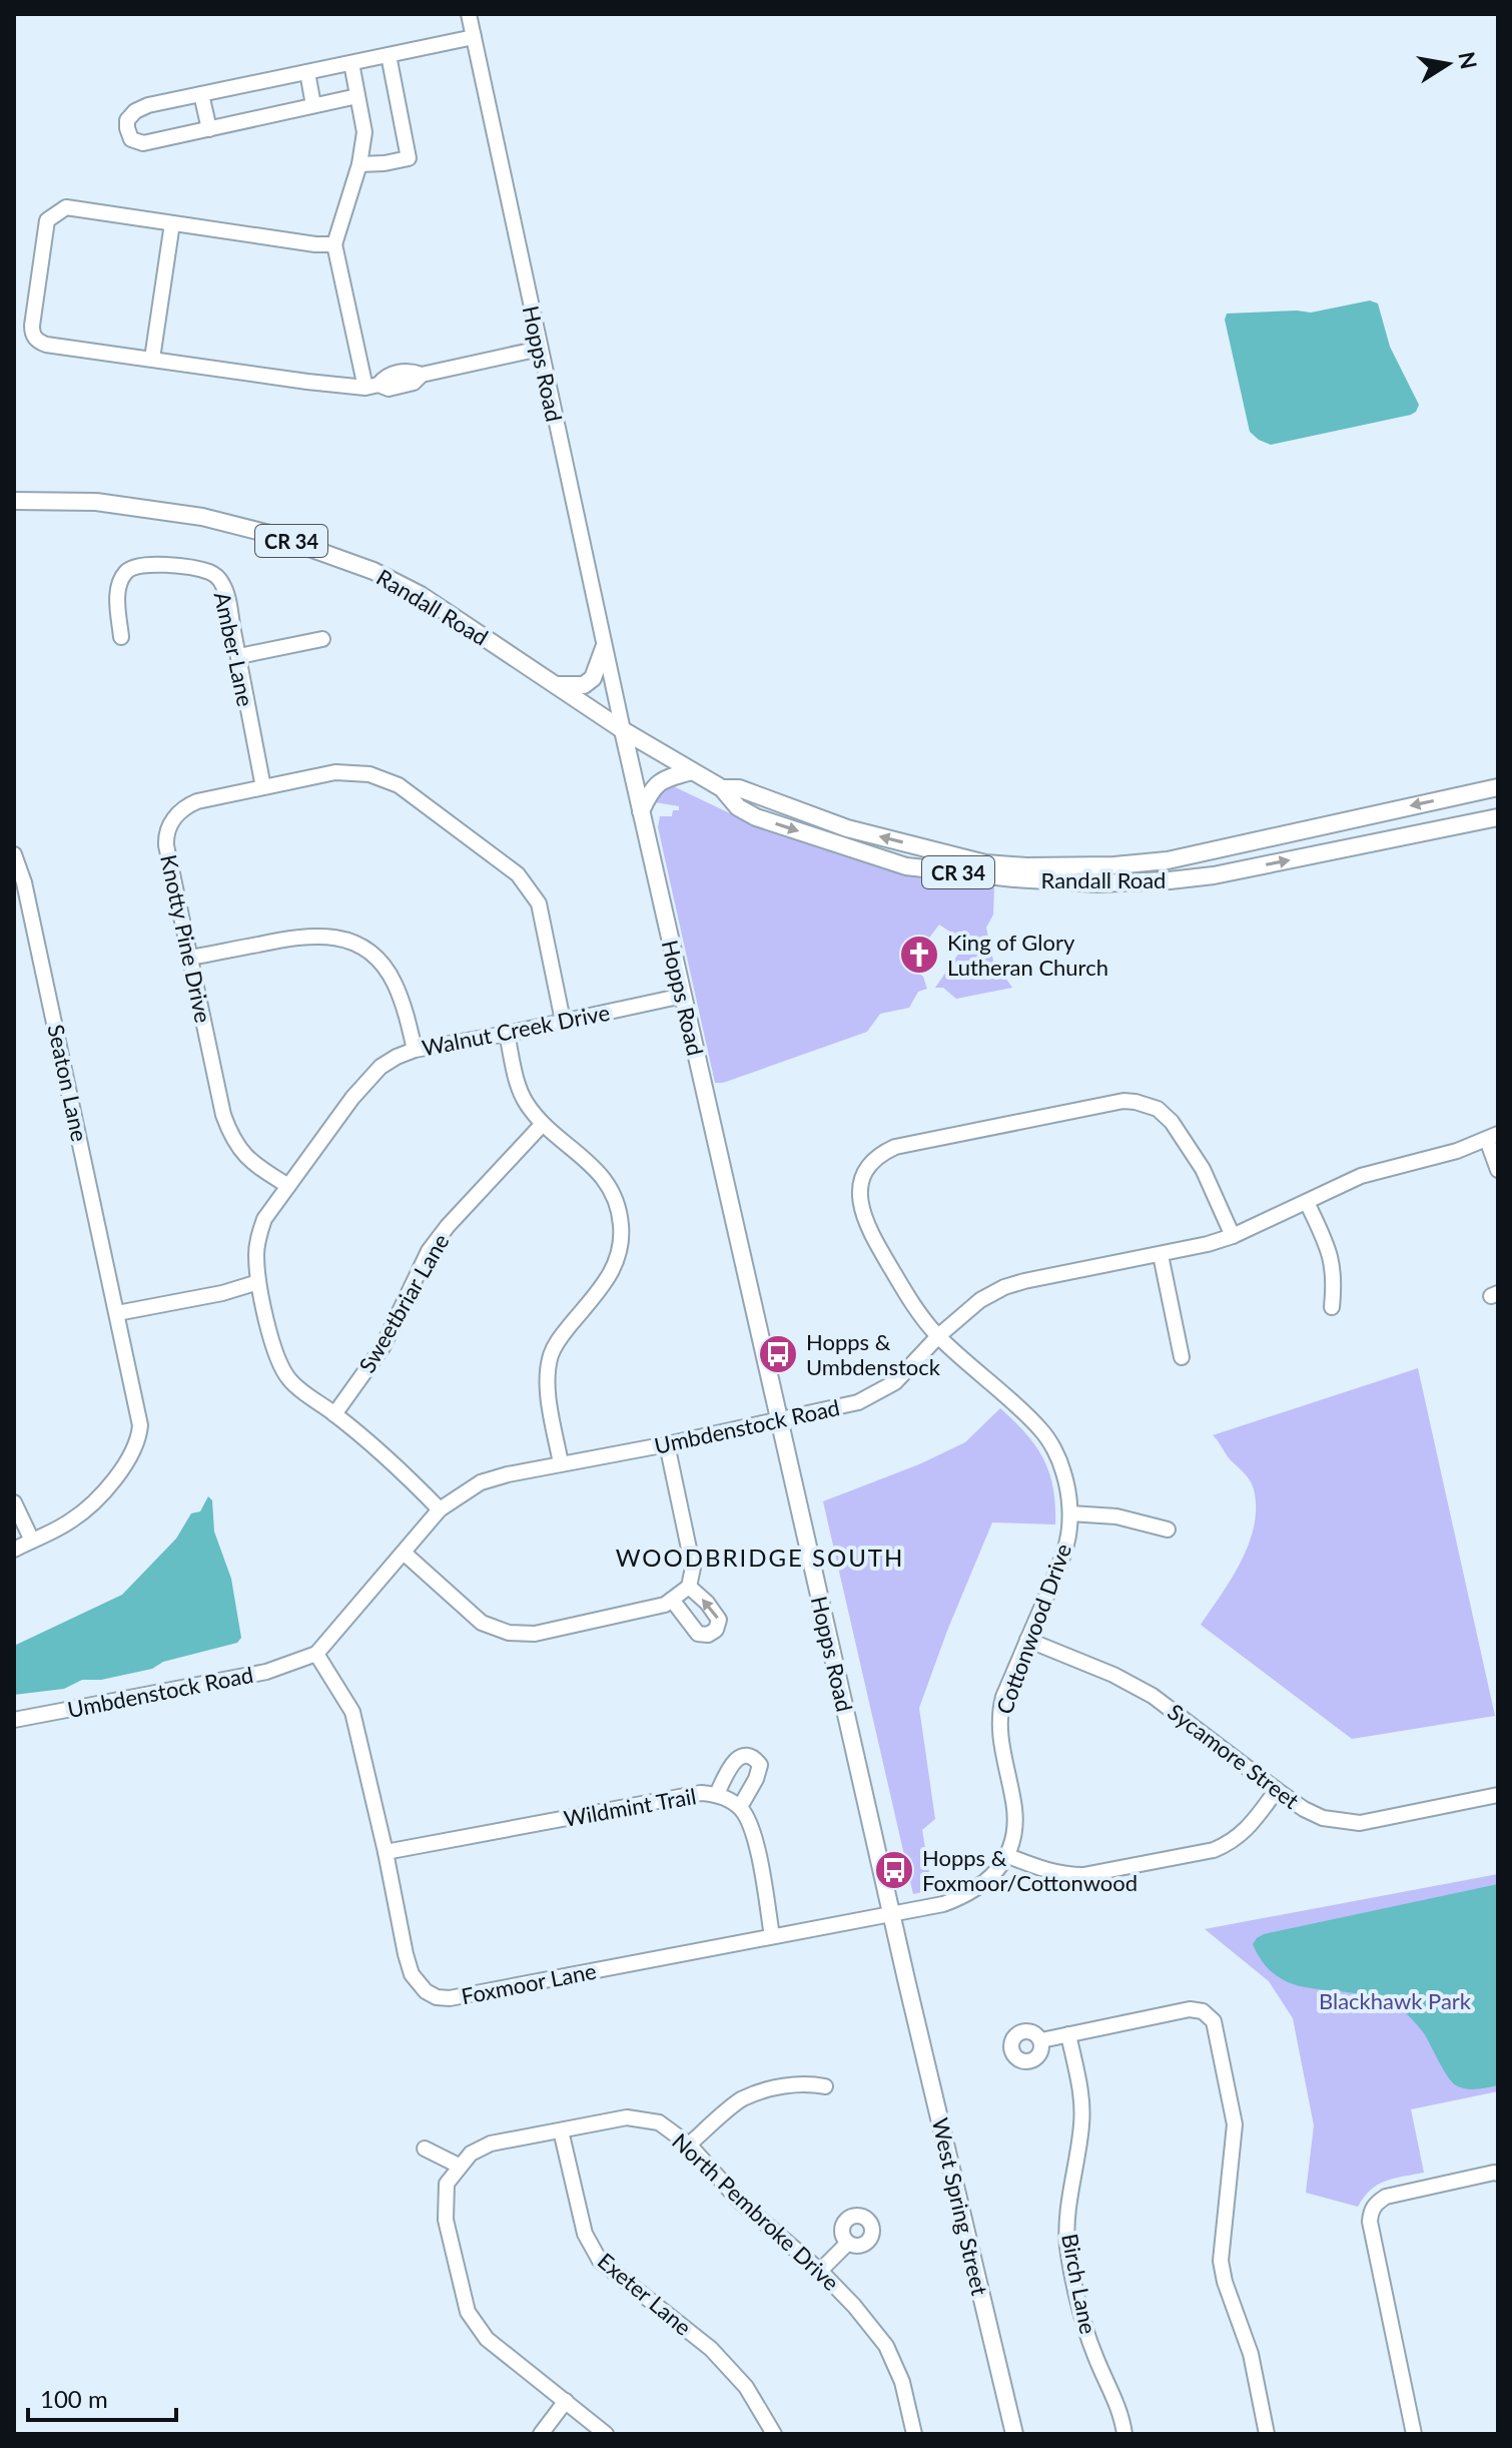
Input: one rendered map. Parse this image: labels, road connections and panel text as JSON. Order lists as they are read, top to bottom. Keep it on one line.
{"streets":{"main road":["Hopps Road","CR 34","Randall Road","West Spring Street"],"street":["Amber Lane","Knotty Pine Drive","Walnut Creek Drive","Seaton Lane","Sweetbriar Lane","Umbdenstock Road","Cottonwood Drive","Sycamore Street","Wildmint Trail","Foxmoor Lane","North Pembroke Drive","Birch Lane","Exeter Lane"]},"crossings":[["Hopps Road","Randall Road"],["Hopps Road","Walnut Creek Drive"],["Hopps Road","Umbdenstock Road"],["Hopps Road","Foxmoor Lane"],["Hopps Road","West Spring Street"],["Amber Lane","Knotty Pine Drive"],["Knotty Pine Drive","Walnut Creek Drive"],["Walnut Creek Drive","Sweetbriar Lane"],["Walnut Creek Drive","Umbdenstock Road"],["Umbdenstock Road","Cottonwood Drive"],["Umbdenstock Road","Foxmoor Lane"],["Cottonwood Drive","Sycamore Street"],["Wildmint Trail","Foxmoor Lane"],["North Pembroke Drive","Exeter Lane"]],"districts":["WOODBRIDGE SOUTH"],"parks":["Blackhawk Park"],"places":{"church":["King of Glory Lutheran Church"],"bus stop":["Hopps & Umbdenstock","Hopps & Foxmoor/Cottonwood"]},"scale_bar":"100 m","north":"right"}
